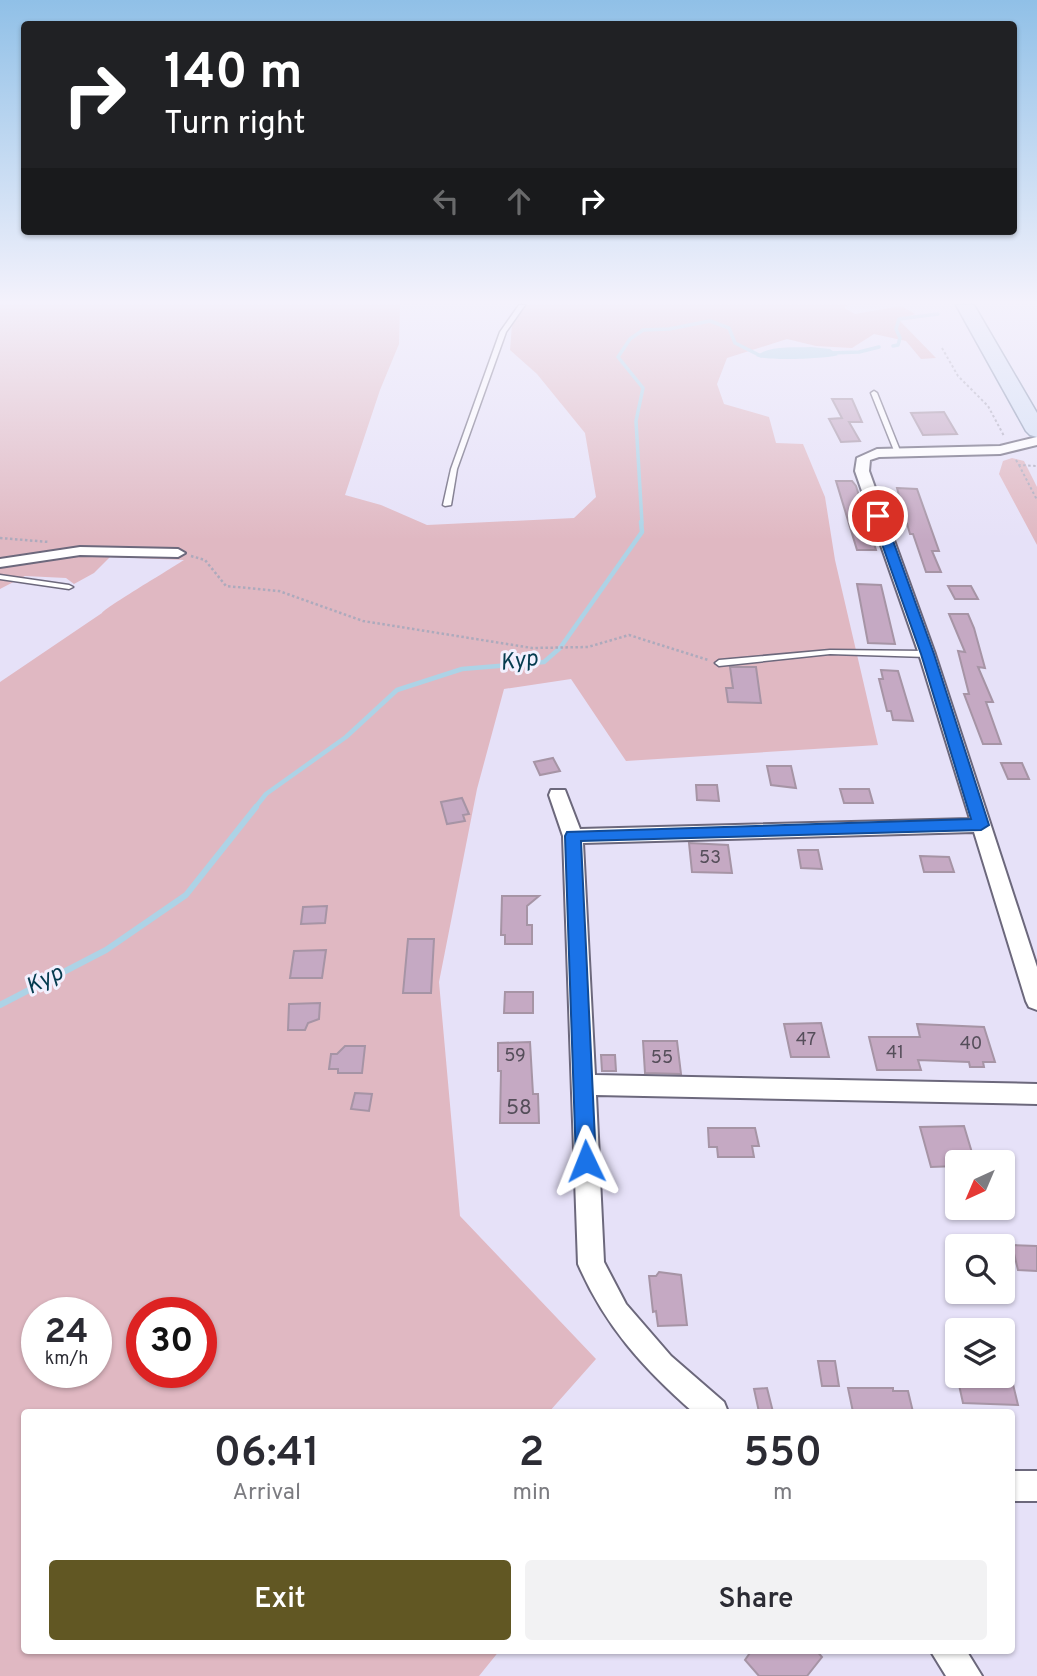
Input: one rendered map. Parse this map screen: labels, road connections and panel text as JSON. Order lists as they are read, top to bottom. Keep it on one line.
{"water":["Кур"],"house_numbers":["53","47","40","41","59","55","58"],"north":"bottom left","page":{"turn":["140 m","Turn right"],"speed":"24 km/h","limit":"30","eta":["06:41","Arrival","2","min","550","m"],"buttons":["Exit","Share"]}}
